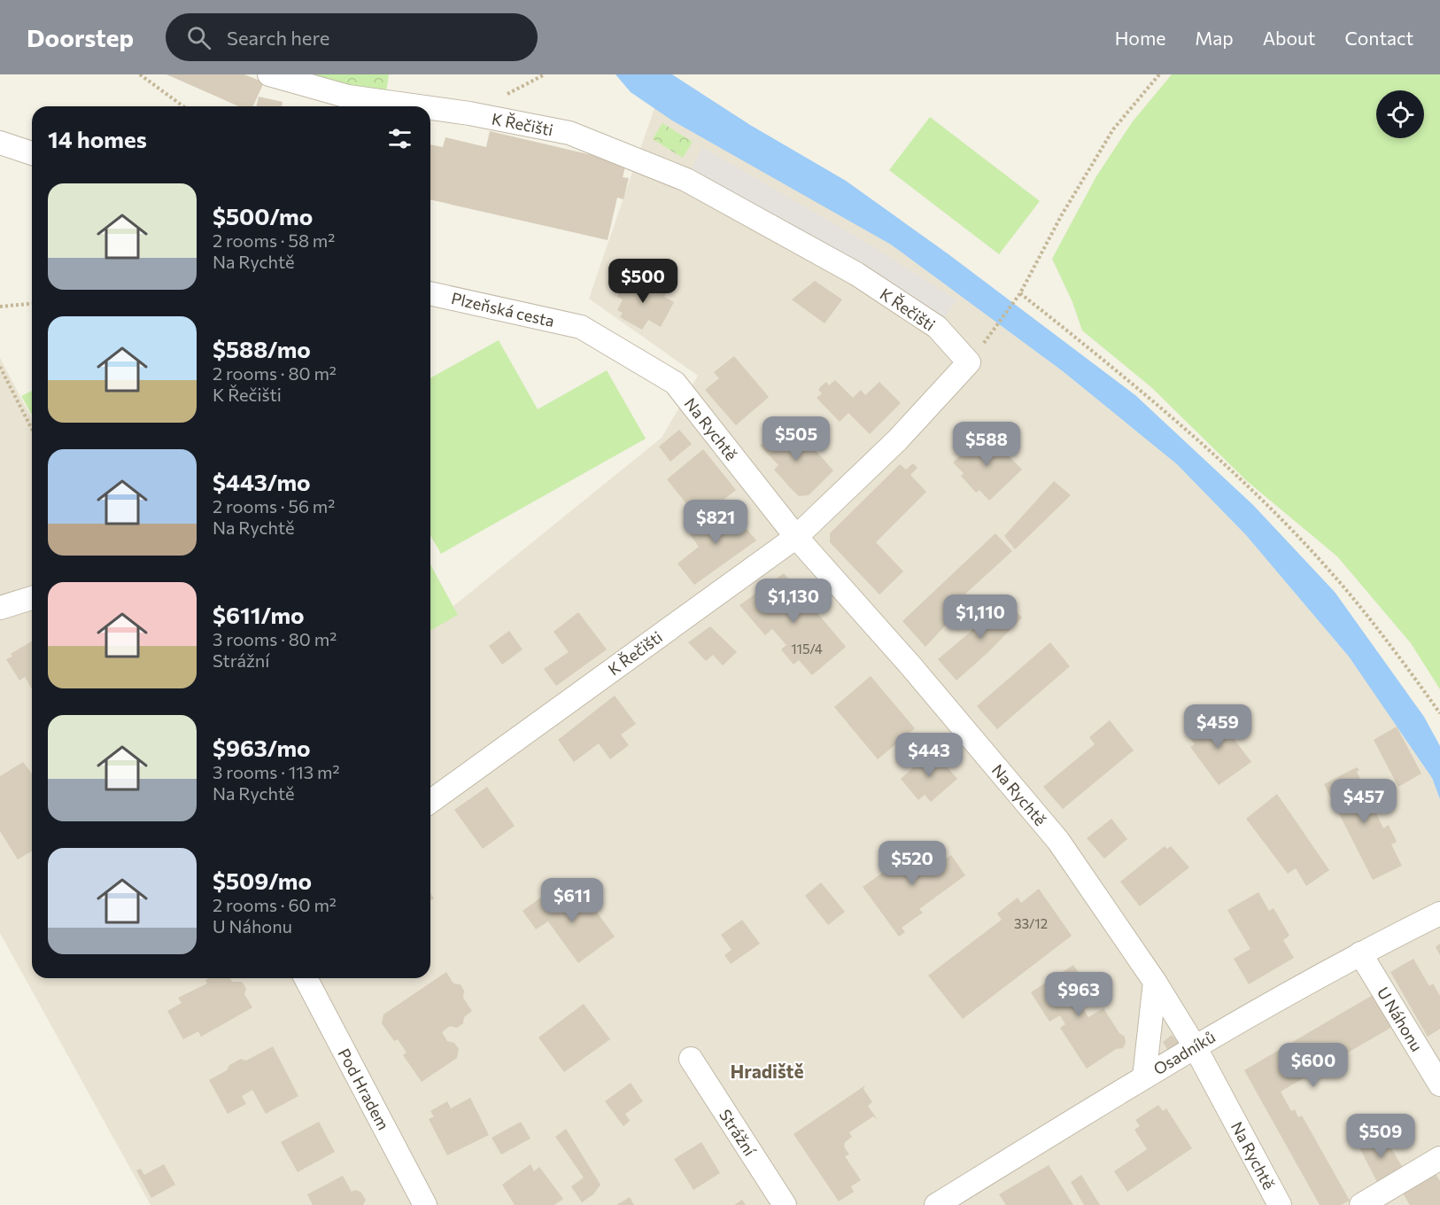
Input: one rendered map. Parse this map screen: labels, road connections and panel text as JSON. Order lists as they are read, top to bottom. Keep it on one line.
{"streets":{"street":["K Řečišti","Plzeňská cesta","Na Rychtě","U Náhonu","Osadníků","Pod Hradem","Strážní"]},"crossings":[["K Řečišti","Na Rychtě"],["Plzeňská cesta","Na Rychtě"],["Na Rychtě","Osadníků"],["U Náhonu","Osadníků"]],"districts":["Hradiště"],"house_numbers":["115/4","33/12"],"page":{"header":"Doorstep","search":"Search here","nav":["Home","Map","About","Contact"],"heading":"14 homes","list":[{"name":"$500/mo","note":"2 rooms · 58 m² · Na Rychtě"},{"name":"$588/mo","note":"2 rooms · 80 m² · K Řečišti"},{"name":"$443/mo","note":"2 rooms · 56 m² · Na Rychtě"},{"name":"$611/mo","note":"3 rooms · 80 m² · Strážní"},{"name":"$963/mo","note":"3 rooms · 113 m² · Na Rychtě"},{"name":"$509/mo","note":"2 rooms · 60 m² · U Náhonu"}],"price":["$500","$505","$588","$821","$1,130","$1,110","$459","$443","$457","$520","$611","$963","$600","$509"]}}
